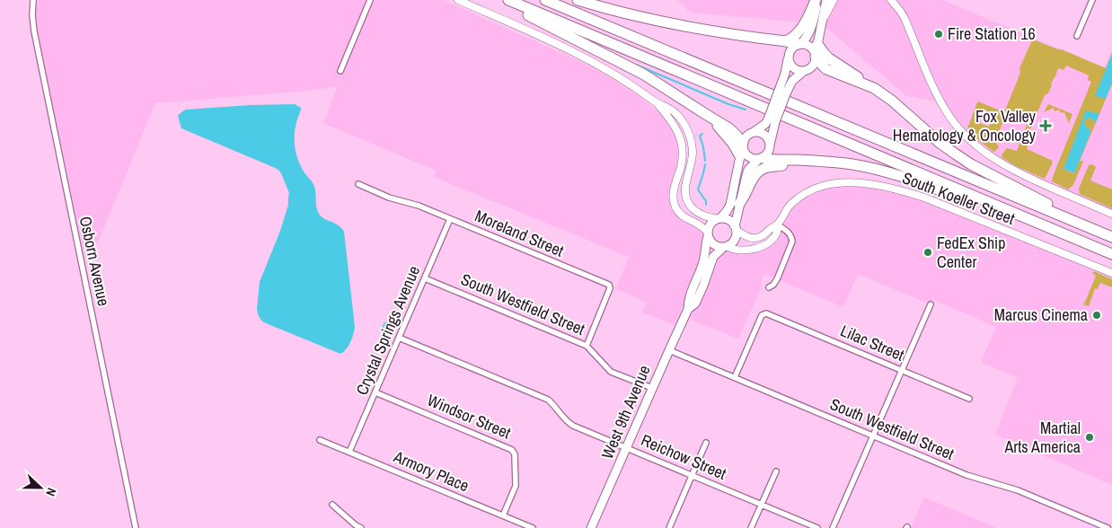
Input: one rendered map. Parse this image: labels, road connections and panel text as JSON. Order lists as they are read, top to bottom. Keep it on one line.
{"streets":{"main road":["West 9th Avenue"],"street":["South Koeller Street","Moreland Street","Osborn Avenue","South Westfield Street","Crystal Springs Avenue","Lilac Street","Windsor Street","Reichow Street","Armory Place"]},"crossings":[["South Koeller Street","West 9th Avenue"],["Moreland Street","South Westfield Street"],["Moreland Street","Crystal Springs Avenue"],["South Westfield Street","Crystal Springs Avenue"],["South Westfield Street","Lilac Street"],["South Westfield Street","West 9th Avenue"],["Crystal Springs Avenue","Windsor Street"],["Crystal Springs Avenue","Reichow Street"],["Crystal Springs Avenue","Armory Place"],["West 9th Avenue","Reichow Street"],["Windsor Street","Armory Place"]],"places":{"other":["Fire Station 16","FedEx Ship Center","Marcus Cinema","Martial Arts America"],"health":["Fox Valley Hematology & Oncology"]},"north":"right"}
